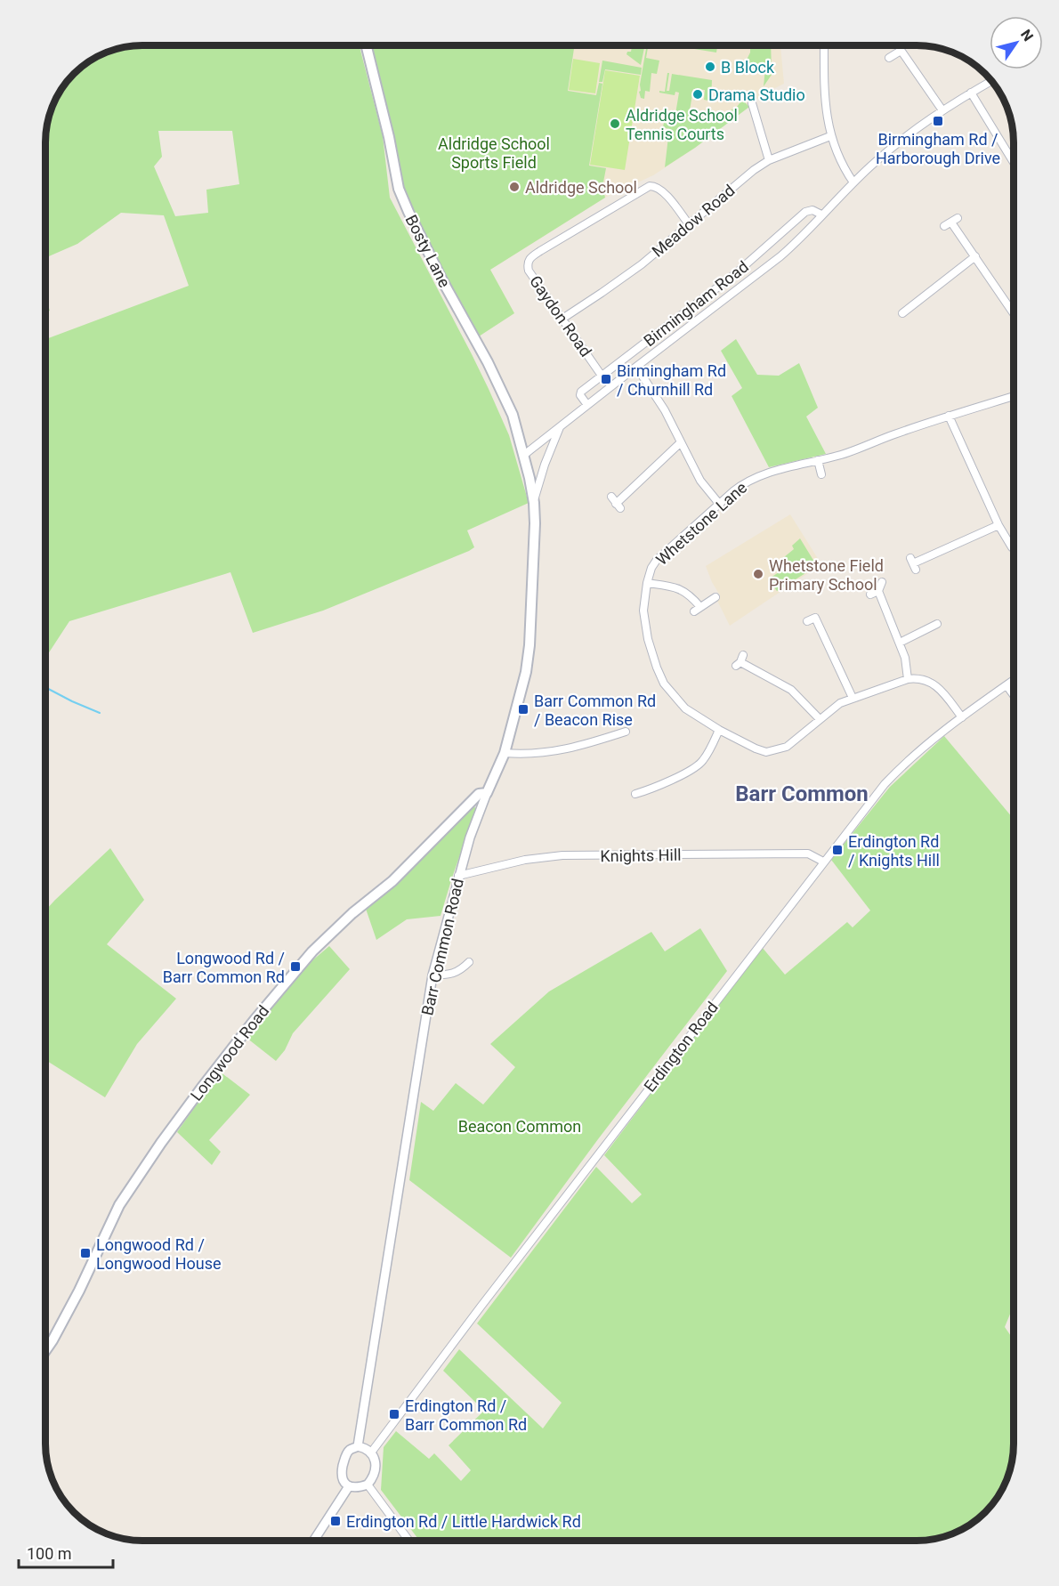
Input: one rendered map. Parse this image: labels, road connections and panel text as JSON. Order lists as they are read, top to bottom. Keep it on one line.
{"streets":{"main road":["Bosty Lane","Barr Common Road","Longwood Road"],"street":["Meadow Road","Birmingham Road","Gaydon Road","Whetstone Lane","Knights Hill","Erdington Road"]},"crossings":[["Meadow Road","Gaydon Road"],["Bosty Lane","Birmingham Road"],["Bosty Lane","Barr Common Road"],["Birmingham Road","Gaydon Road"],["Birmingham Road","Barr Common Road"],["Whetstone Lane","Erdington Road"],["Knights Hill","Barr Common Road"],["Knights Hill","Erdington Road"],["Barr Common Road","Erdington Road"],["Barr Common Road","Longwood Road"]],"districts":["Barr Common"],"parks":["Aldridge School Sports Field","Beacon Common"],"places":{"other":["B Block","Drama Studio","Aldridge School Tennis Courts","Aldridge School","Whetstone Field Primary School"],"transit":["Birmingham Rd / Harborough Drive","Birmingham Rd / Churnhill Rd","Barr Common Rd / Beacon Rise","Erdington Rd / Knights Hill","Longwood Rd / Barr Common Rd","Longwood Rd / Longwood House","Erdington Rd / Barr Common Rd","Erdington Rd / Little Hardwick Rd"]},"scale_bar":"100 m","north":"top right"}
